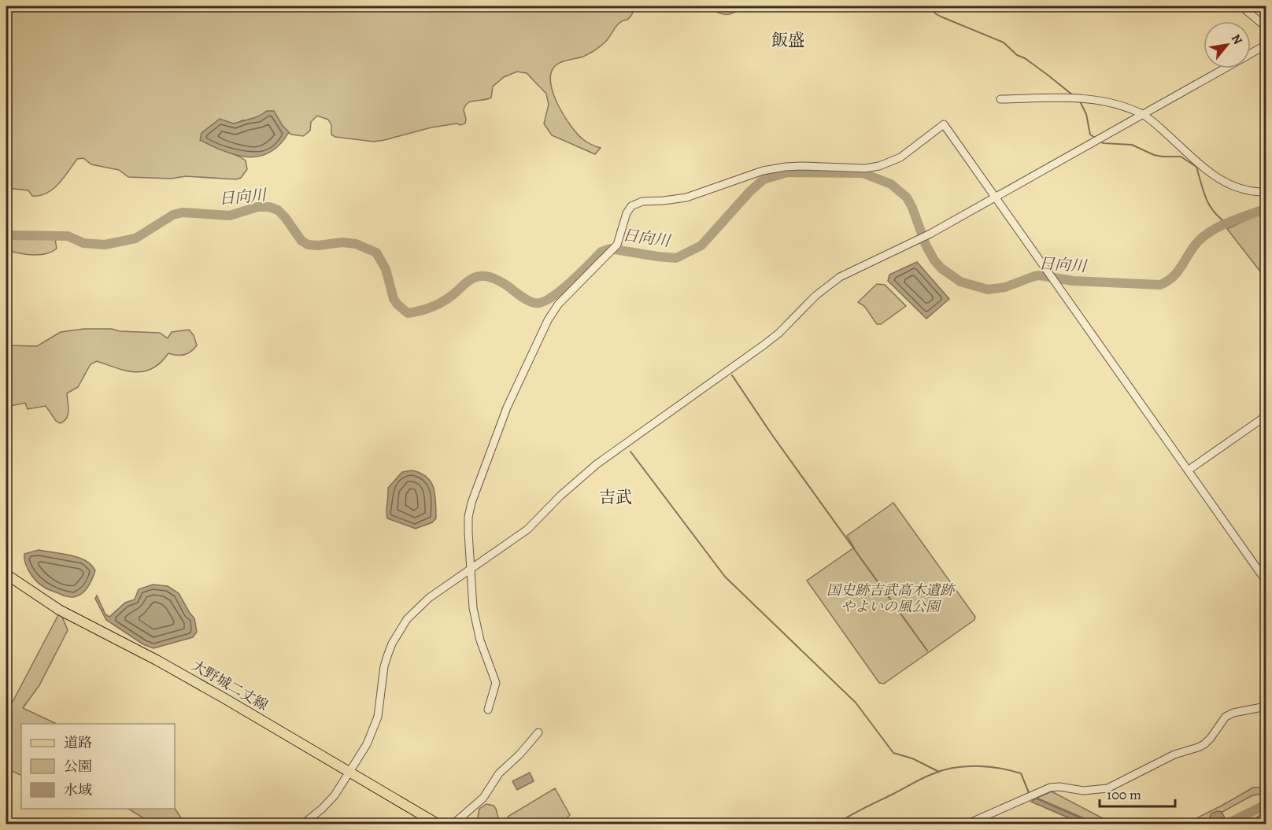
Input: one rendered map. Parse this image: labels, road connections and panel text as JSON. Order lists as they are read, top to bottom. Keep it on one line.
{"streets":{"main road":["大野城二丈線"]},"districts":["飯盛","吉武"],"water":["日向川"],"parks":["国史跡吉武高木遺跡 やよいの風公園"],"legend":["道路","公園","水域"],"scale_bar":"100 m","north":"top right"}
